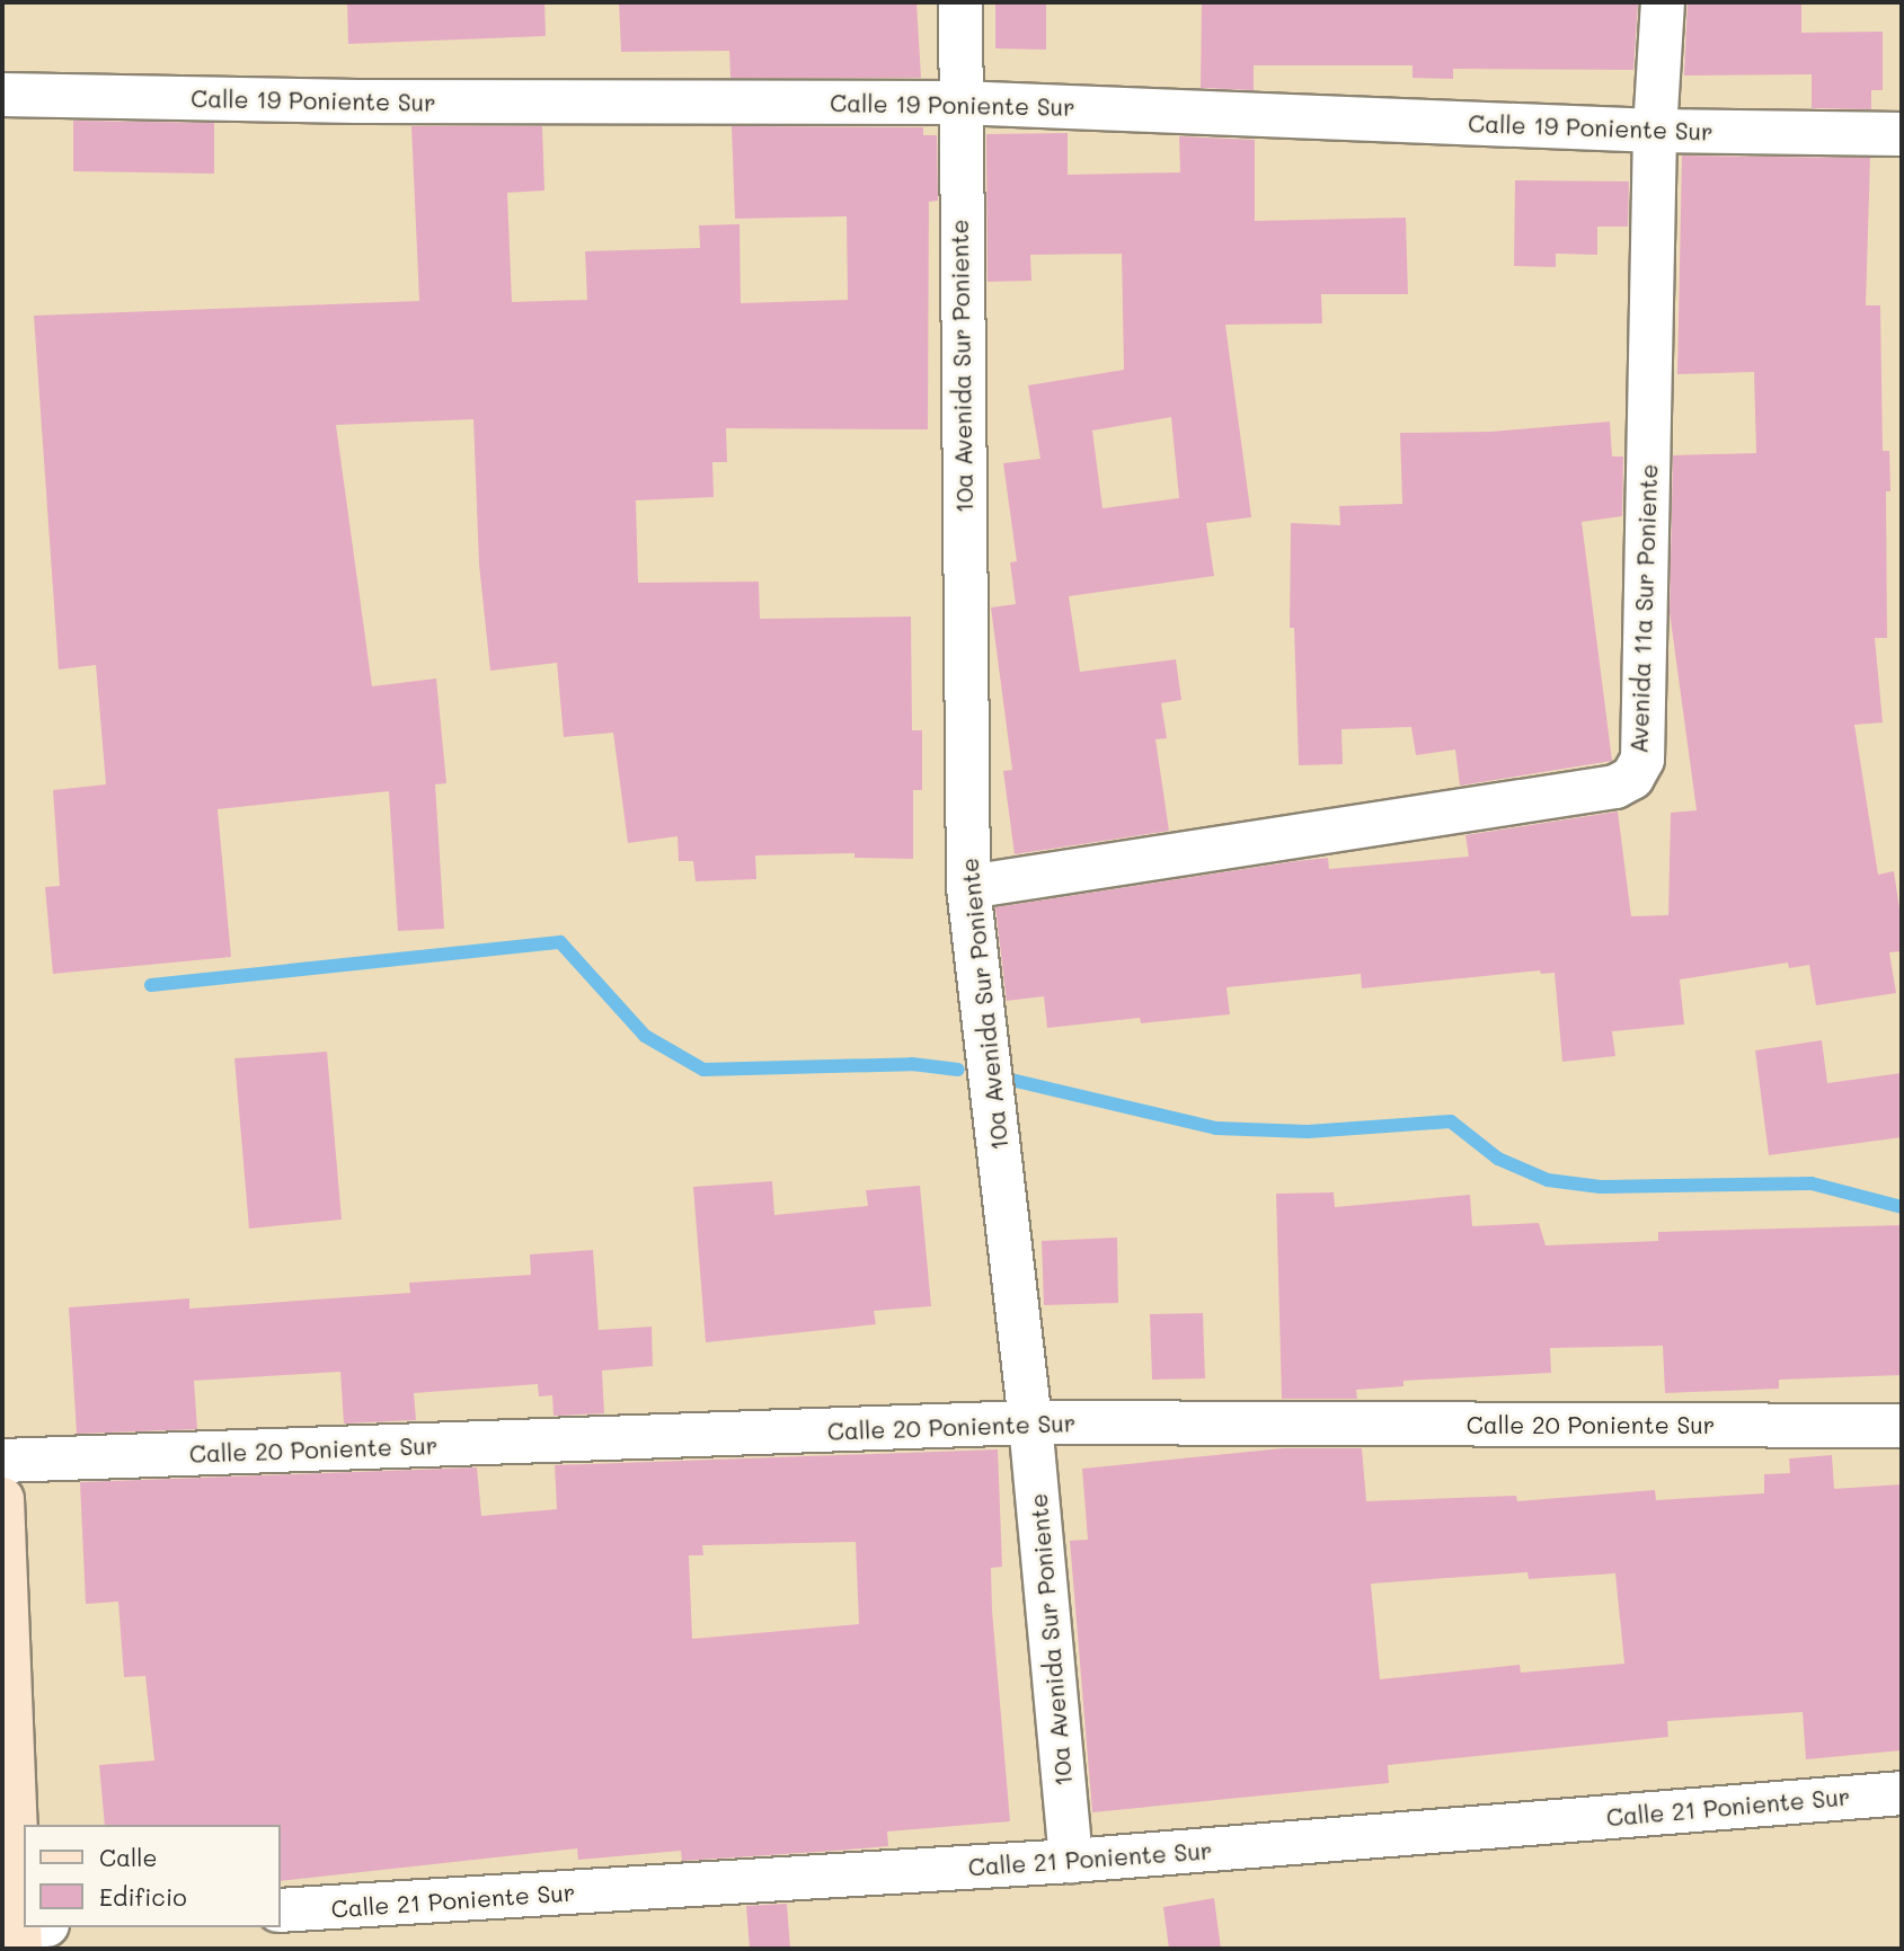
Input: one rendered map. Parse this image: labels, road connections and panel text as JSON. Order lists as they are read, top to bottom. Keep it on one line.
{"streets":{"street":["Calle 19 Poniente Sur","10a Avenida Sur Poniente","Avenida 11a Sur Poniente","Calle 20 Poniente Sur","Calle 21 Poniente Sur"]},"crossings":[["Calle 19 Poniente Sur","10a Avenida Sur Poniente"],["Calle 19 Poniente Sur","Avenida 11a Sur Poniente"],["10a Avenida Sur Poniente","Avenida 11a Sur Poniente"],["10a Avenida Sur Poniente","Calle 20 Poniente Sur"],["10a Avenida Sur Poniente","Calle 21 Poniente Sur"]],"legend":["Calle","Edificio"]}
